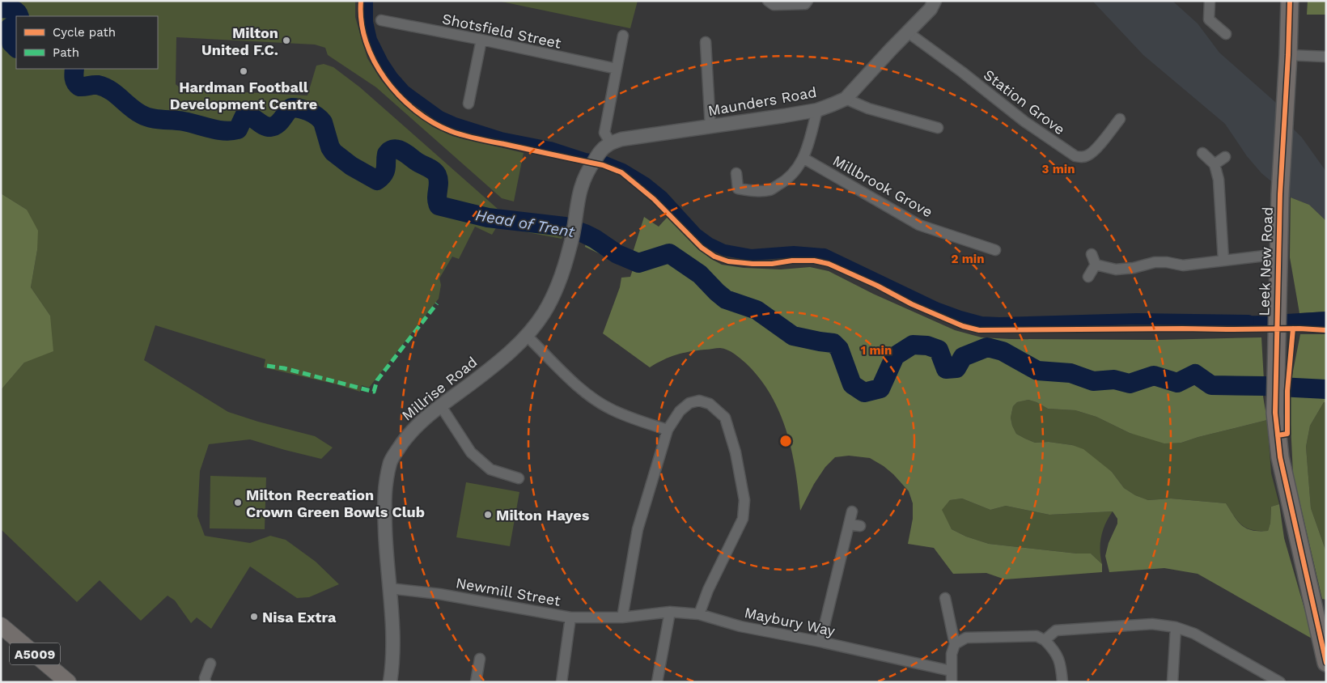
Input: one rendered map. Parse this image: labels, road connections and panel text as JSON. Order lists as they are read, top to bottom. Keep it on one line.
{"streets":{"highway":["Leek New Road"],"main road":["A5009"],"street":["Shotsfield Street","Maunders Road","Station Grove","Millbrook Grove","Millrise Road","Newmill Street","Maybury Way"]},"crossings":[["Maunders Road","Station Grove"],["Maunders Road","Millrise Road"],["Millrise Road","Newmill Street"],["Newmill Street","Maybury Way"]],"water":["Head of Trent"],"places":["Milton United F.C.","Hardman Football Development Centre","Milton Recreation Crown Green Bowls Club","Milton Hayes","Nisa Extra"],"legend":["Cycle path","Path"],"rings":["3 min","2 min","1 min"]}
